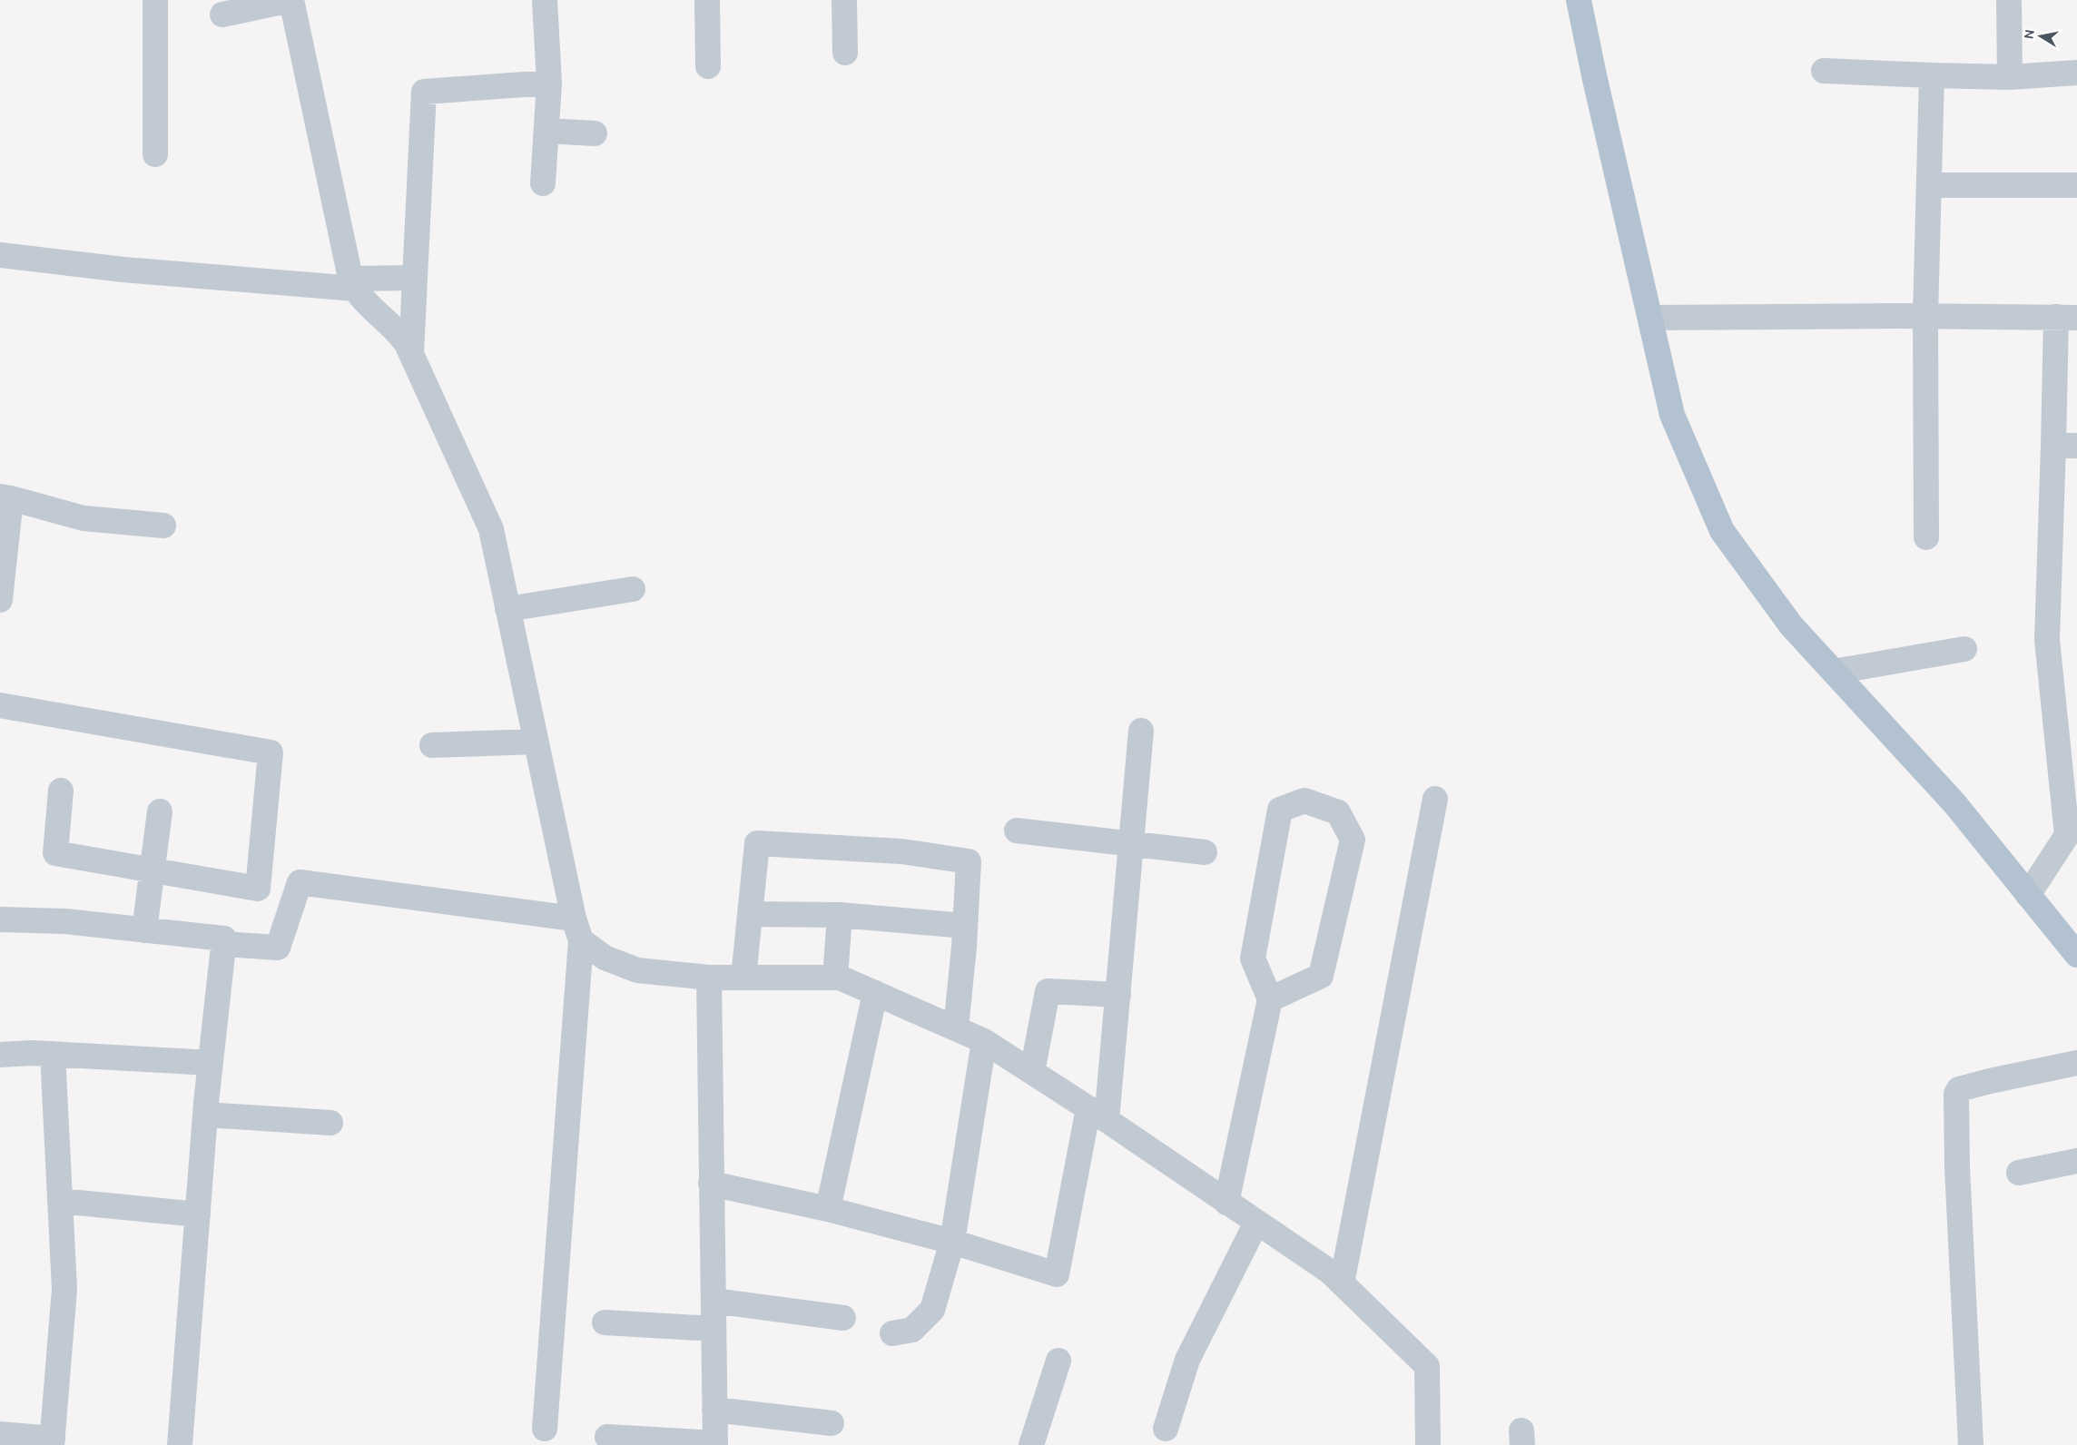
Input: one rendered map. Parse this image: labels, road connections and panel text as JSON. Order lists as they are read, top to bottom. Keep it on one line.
{"north":"left"}
